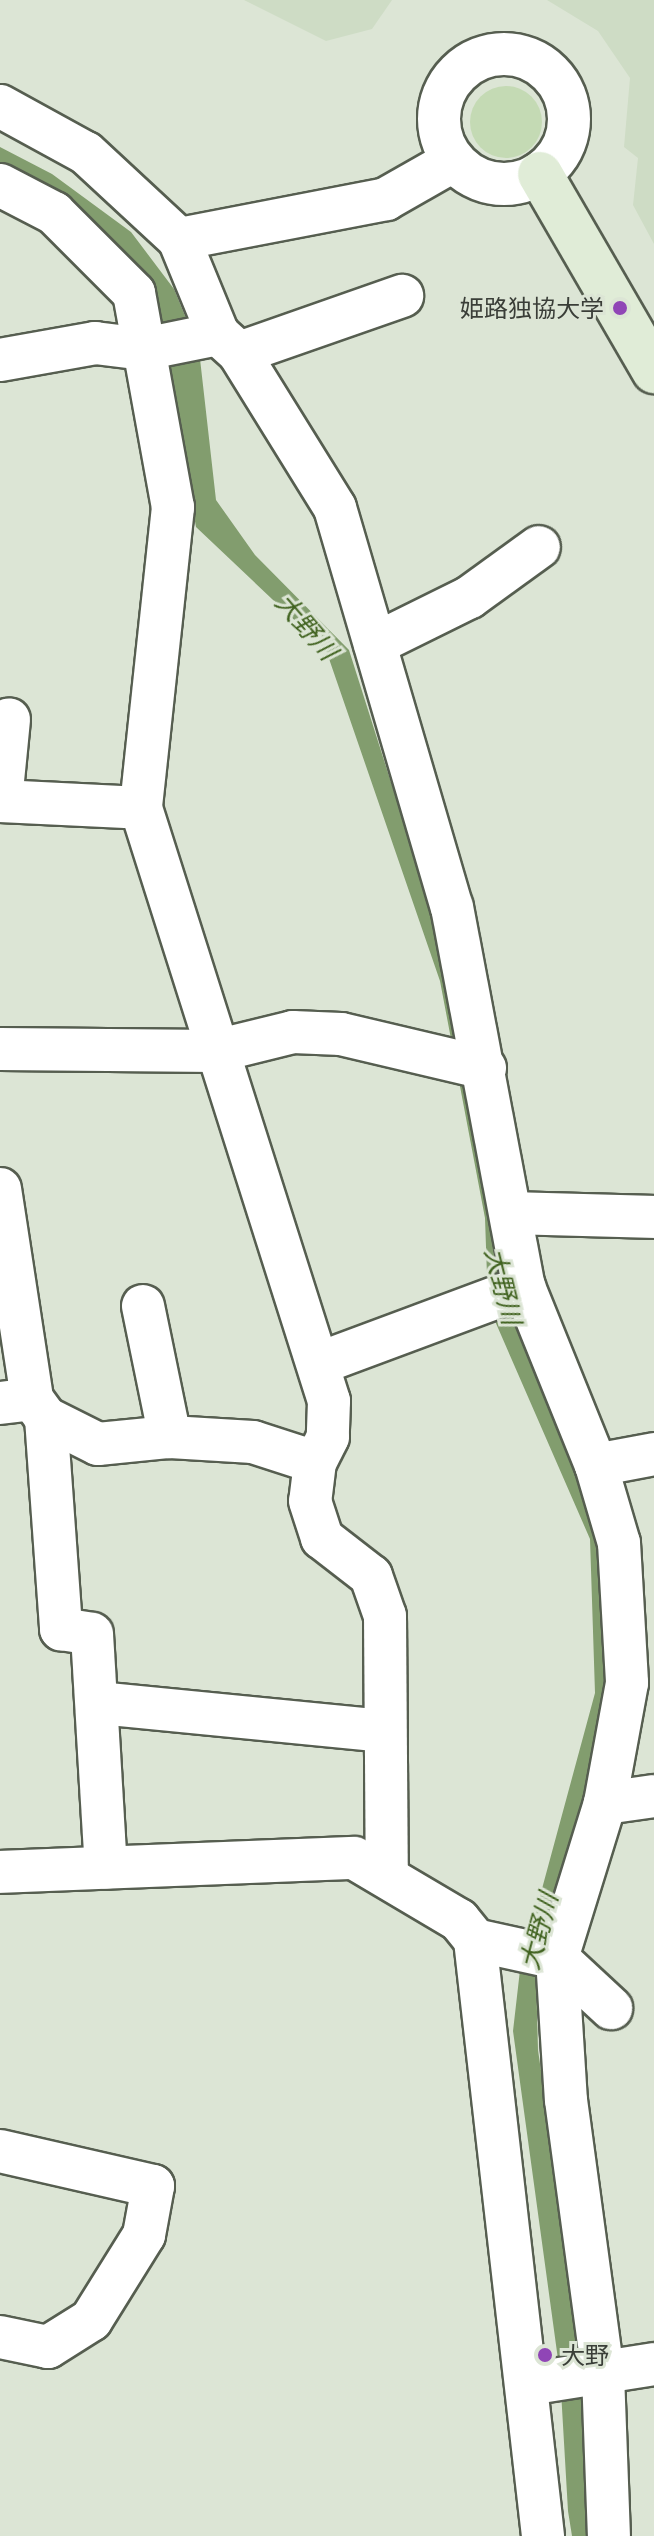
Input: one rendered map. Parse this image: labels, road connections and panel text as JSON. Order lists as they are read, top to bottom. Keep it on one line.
{"water":["大野川"],"places":["姫路独協大学","大野"]}
